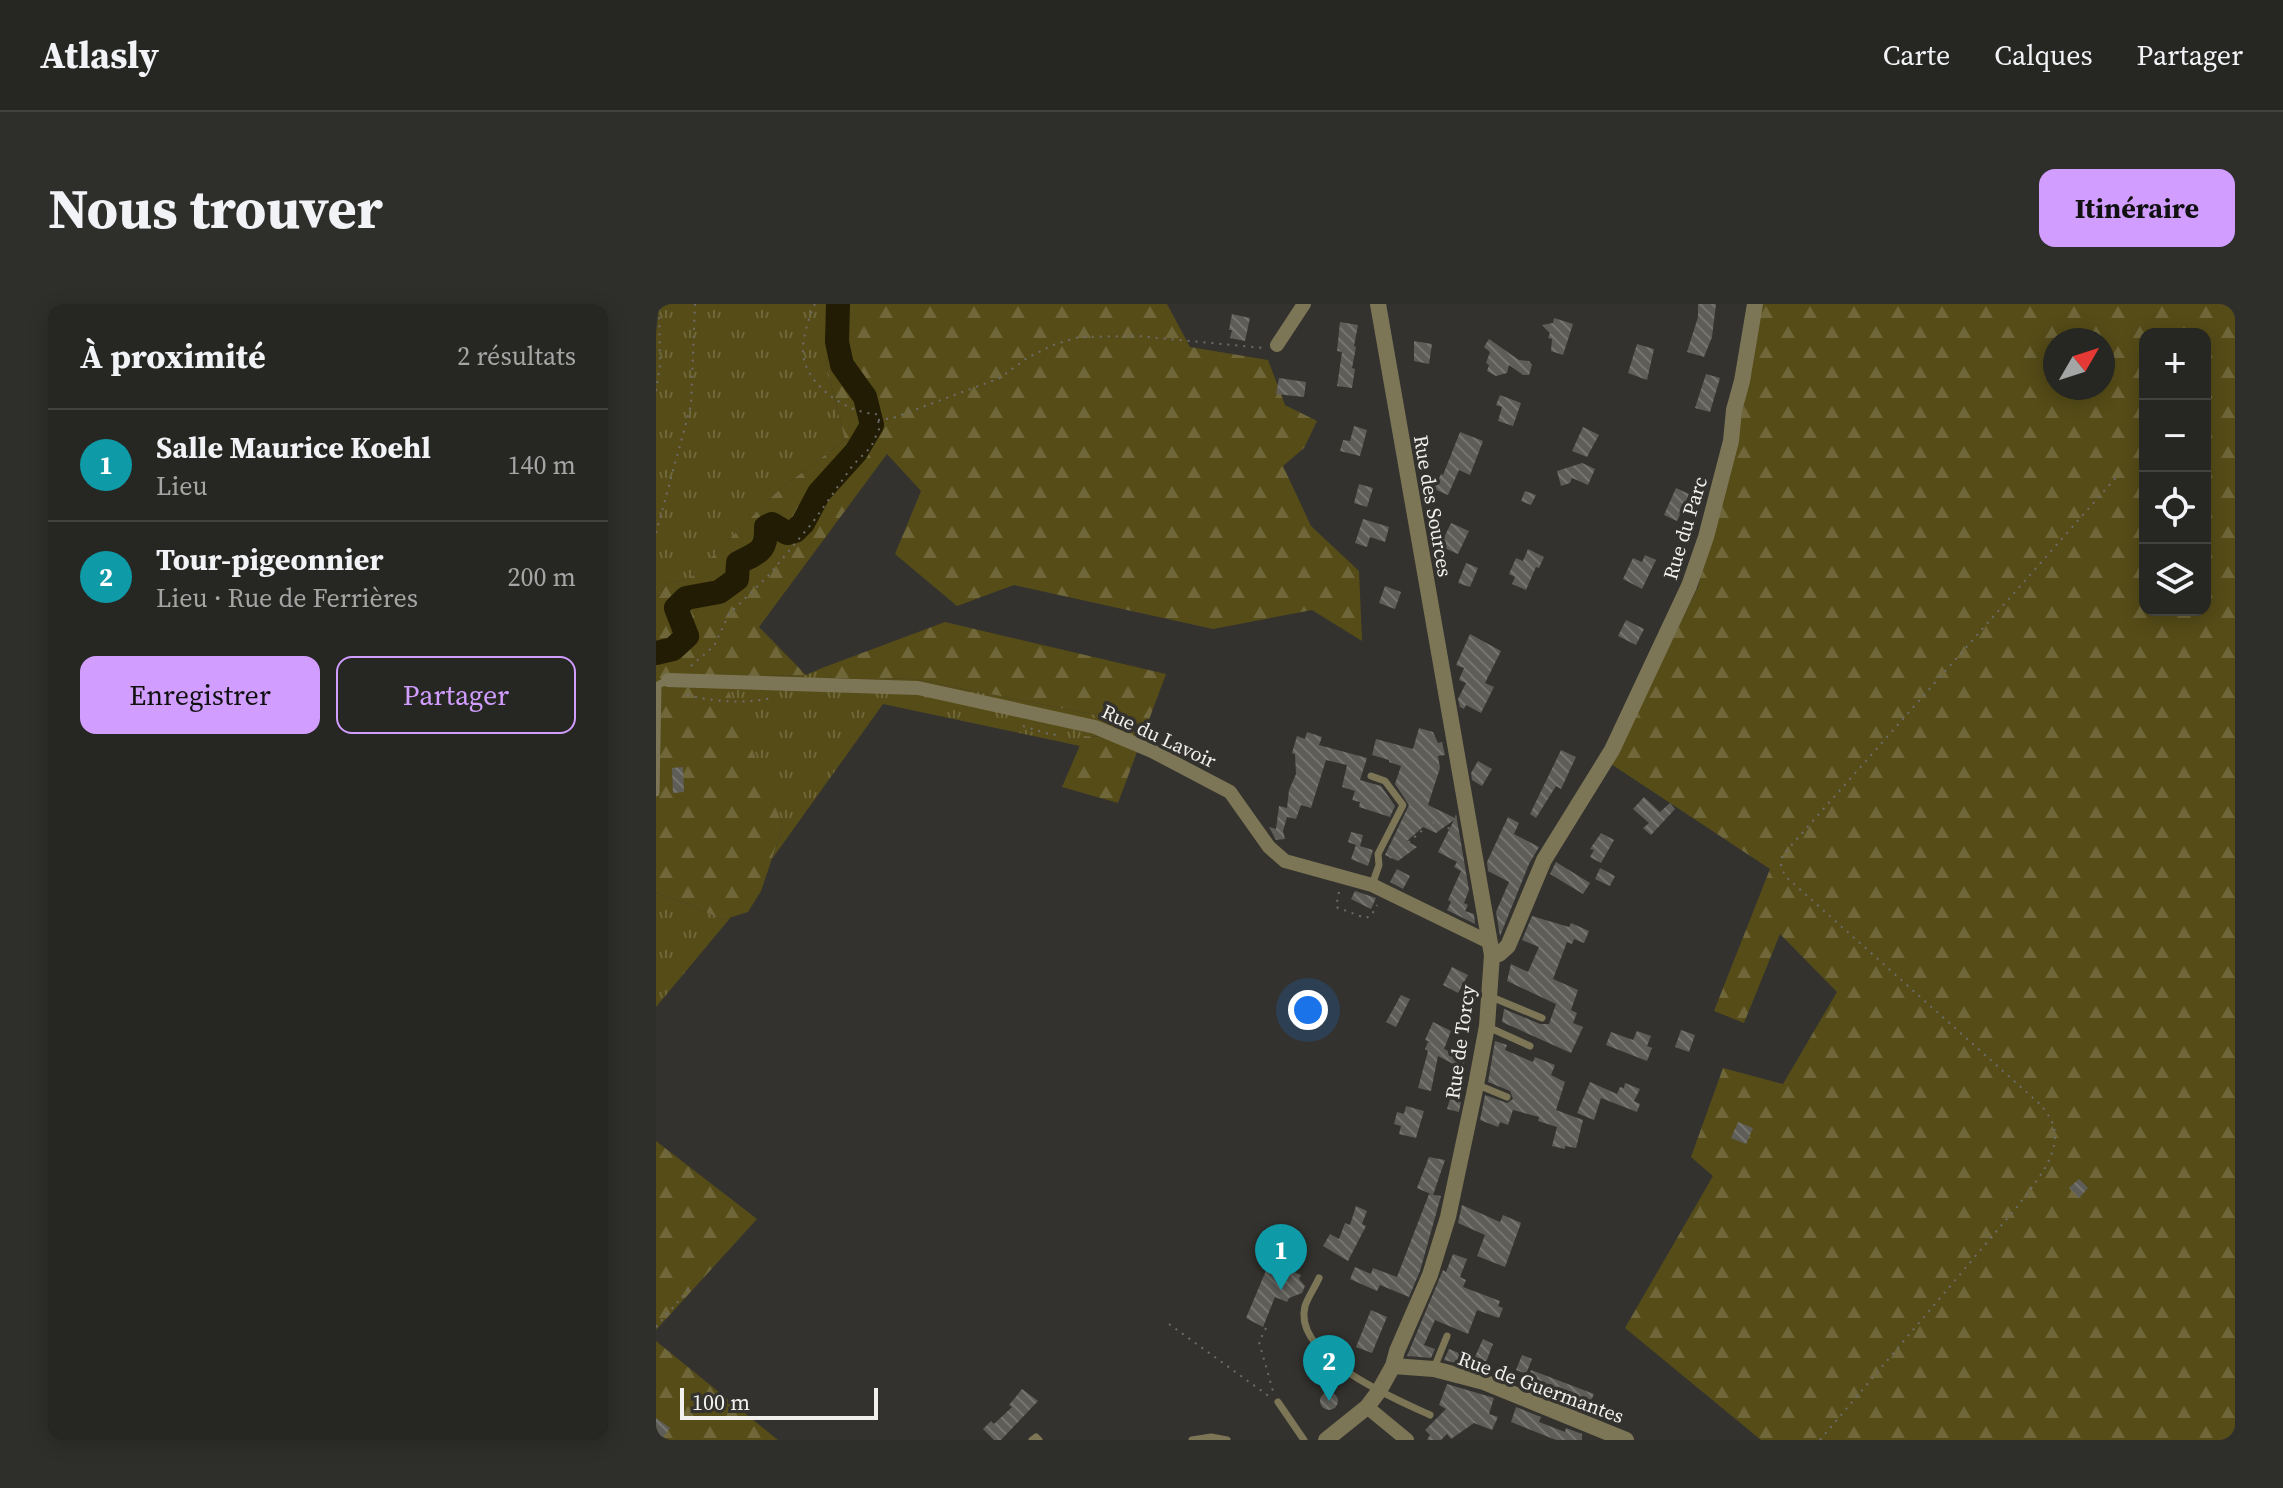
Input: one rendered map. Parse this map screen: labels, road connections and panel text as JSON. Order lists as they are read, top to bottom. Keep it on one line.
{"streets":{"street":["Rue des Sources","Rue du Parc","Rue du Lavoir","Rue de Torcy","Rue de Guermantes"]},"crossings":[["Rue des Sources","Rue de Torcy"],["Rue du Parc","Rue du Lavoir"],["Rue du Parc","Rue de Torcy"],["Rue du Lavoir","Rue de Torcy"],["Rue de Torcy","Rue de Guermantes"]],"scale_bar":"100 m","north":"top right","page":{"header":"Atlasly","nav":["Carte","Calques","Partager"],"buttons":["Itinéraire",["Enregistrer","Partager"]],"title":"Nous trouver","heading":["À proximité","2 résultats"],"map_buttons":["+","−"],"list":[{"mark":"1","name":"Salle Maurice Koehl","note":"Lieu","value":"140 m"},{"mark":"2","name":"Tour-pigeonnier","note":"Lieu · Rue de Ferrières","value":"200 m"}],"pins":["1","2"],"scale":"100 m"}}
